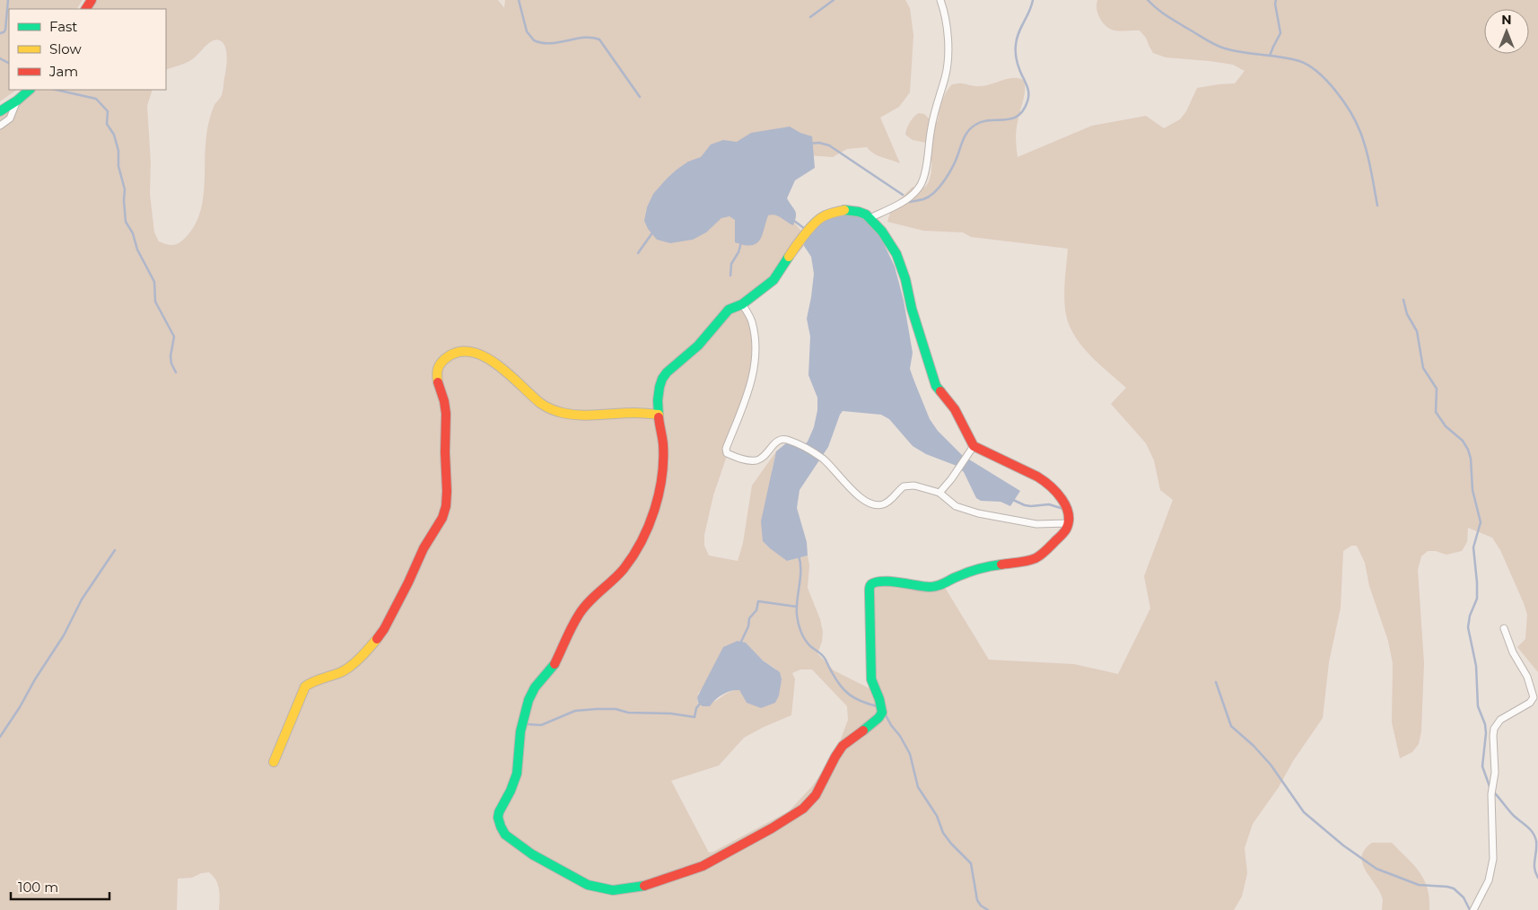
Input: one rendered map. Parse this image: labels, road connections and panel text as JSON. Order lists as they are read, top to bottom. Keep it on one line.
{"legend":["Fast","Slow","Jam"],"scale_bar":"100 m","north":"top"}
